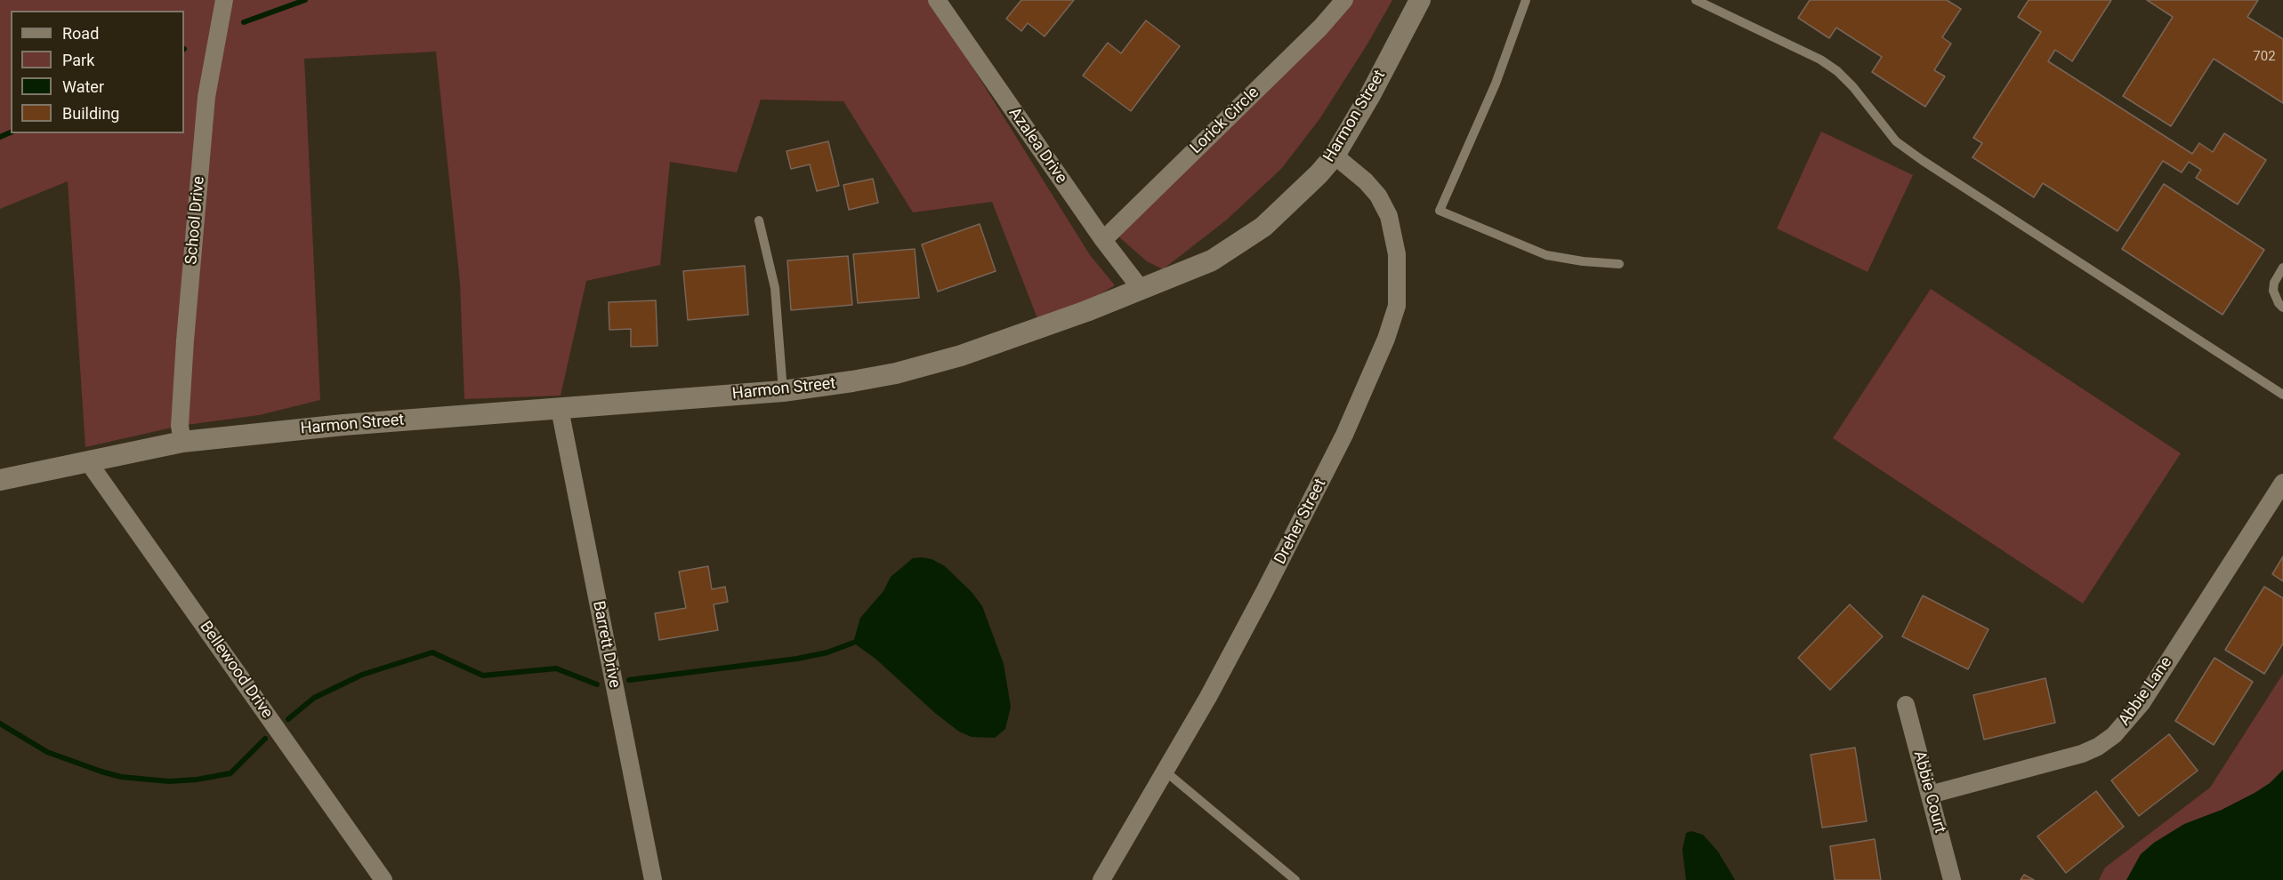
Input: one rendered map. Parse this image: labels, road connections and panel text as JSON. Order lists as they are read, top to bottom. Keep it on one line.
{"streets":{"street":["Harmon Street","Lorick Circle","Azalea Drive","School Drive","Dreher Street","Barrett Drive","Bellewood Drive","Abbie Lane","Abbie Court"]},"crossings":[["Harmon Street","Azalea Drive"],["Harmon Street","School Drive"],["Harmon Street","Dreher Street"],["Harmon Street","Barrett Drive"],["Harmon Street","Bellewood Drive"],["Lorick Circle","Azalea Drive"],["Abbie Lane","Abbie Court"]],"house_numbers":["702"],"legend":["Road","Park","Water","Building"]}
